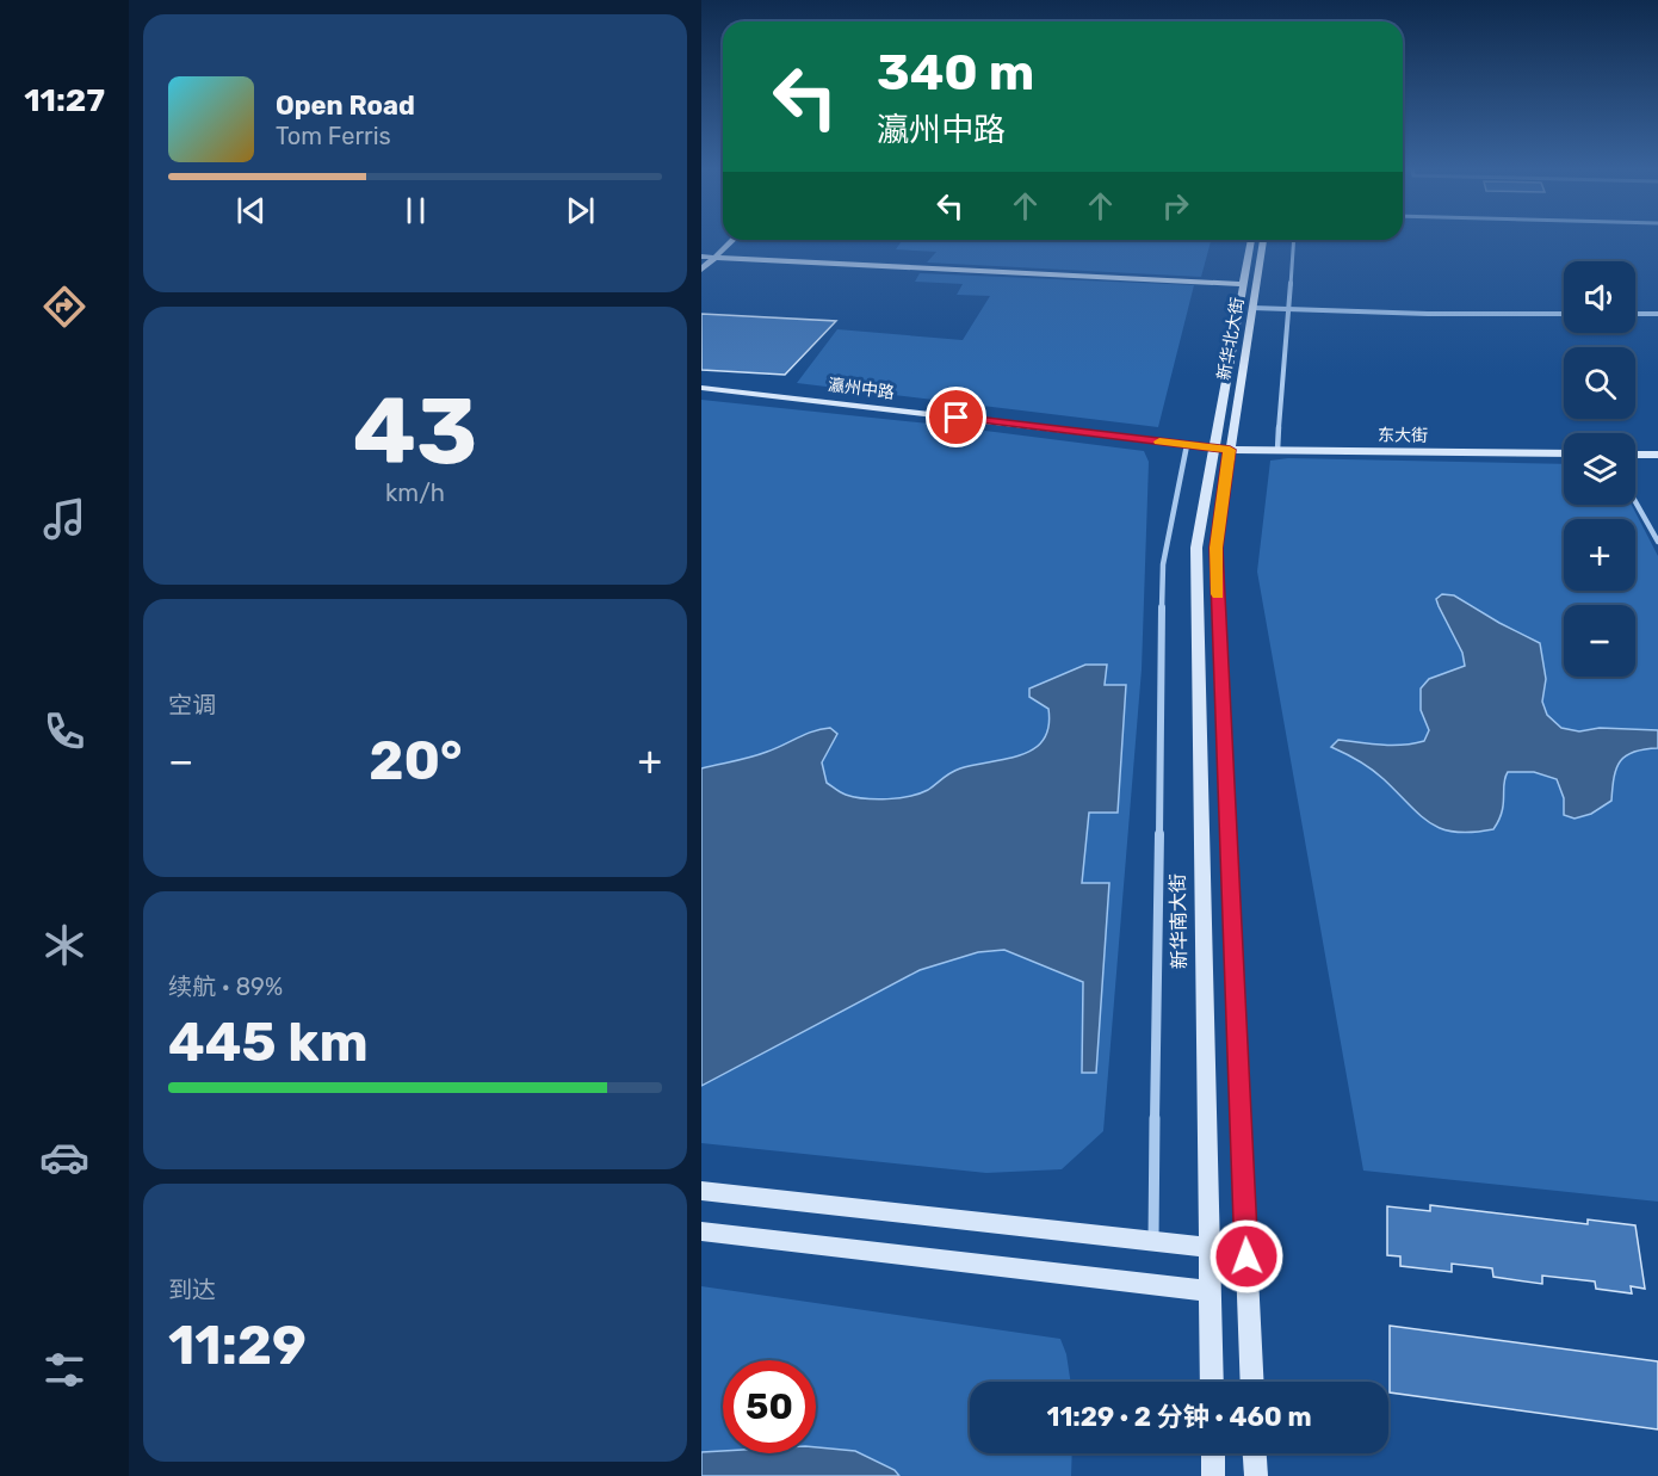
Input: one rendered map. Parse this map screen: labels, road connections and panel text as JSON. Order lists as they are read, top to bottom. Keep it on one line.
{"streets":{"main road":["新华北大街","瀛州中路","东大街","新华南大街"]},"crossings":[["新华北大街","瀛州中路"],["新华北大街","东大街"],["新华北大街","新华南大街"],["瀛州中路","东大街"],["瀛州中路","新华南大街"],["东大街","新华南大街"]],"page":{"tabs":"11:27","turn":["340 m","瀛州中路"],"song":["Open Road","Tom Ferris"],"map_buttons":["+","−"],"tile":[["43","km/h"],"空调",["续航 · 89%","445 km"],["到达","11:29"]],"heat":["−","20°","+"],"limit":"50","trip":"11:29 · 2 分钟 · 460 m"}}
